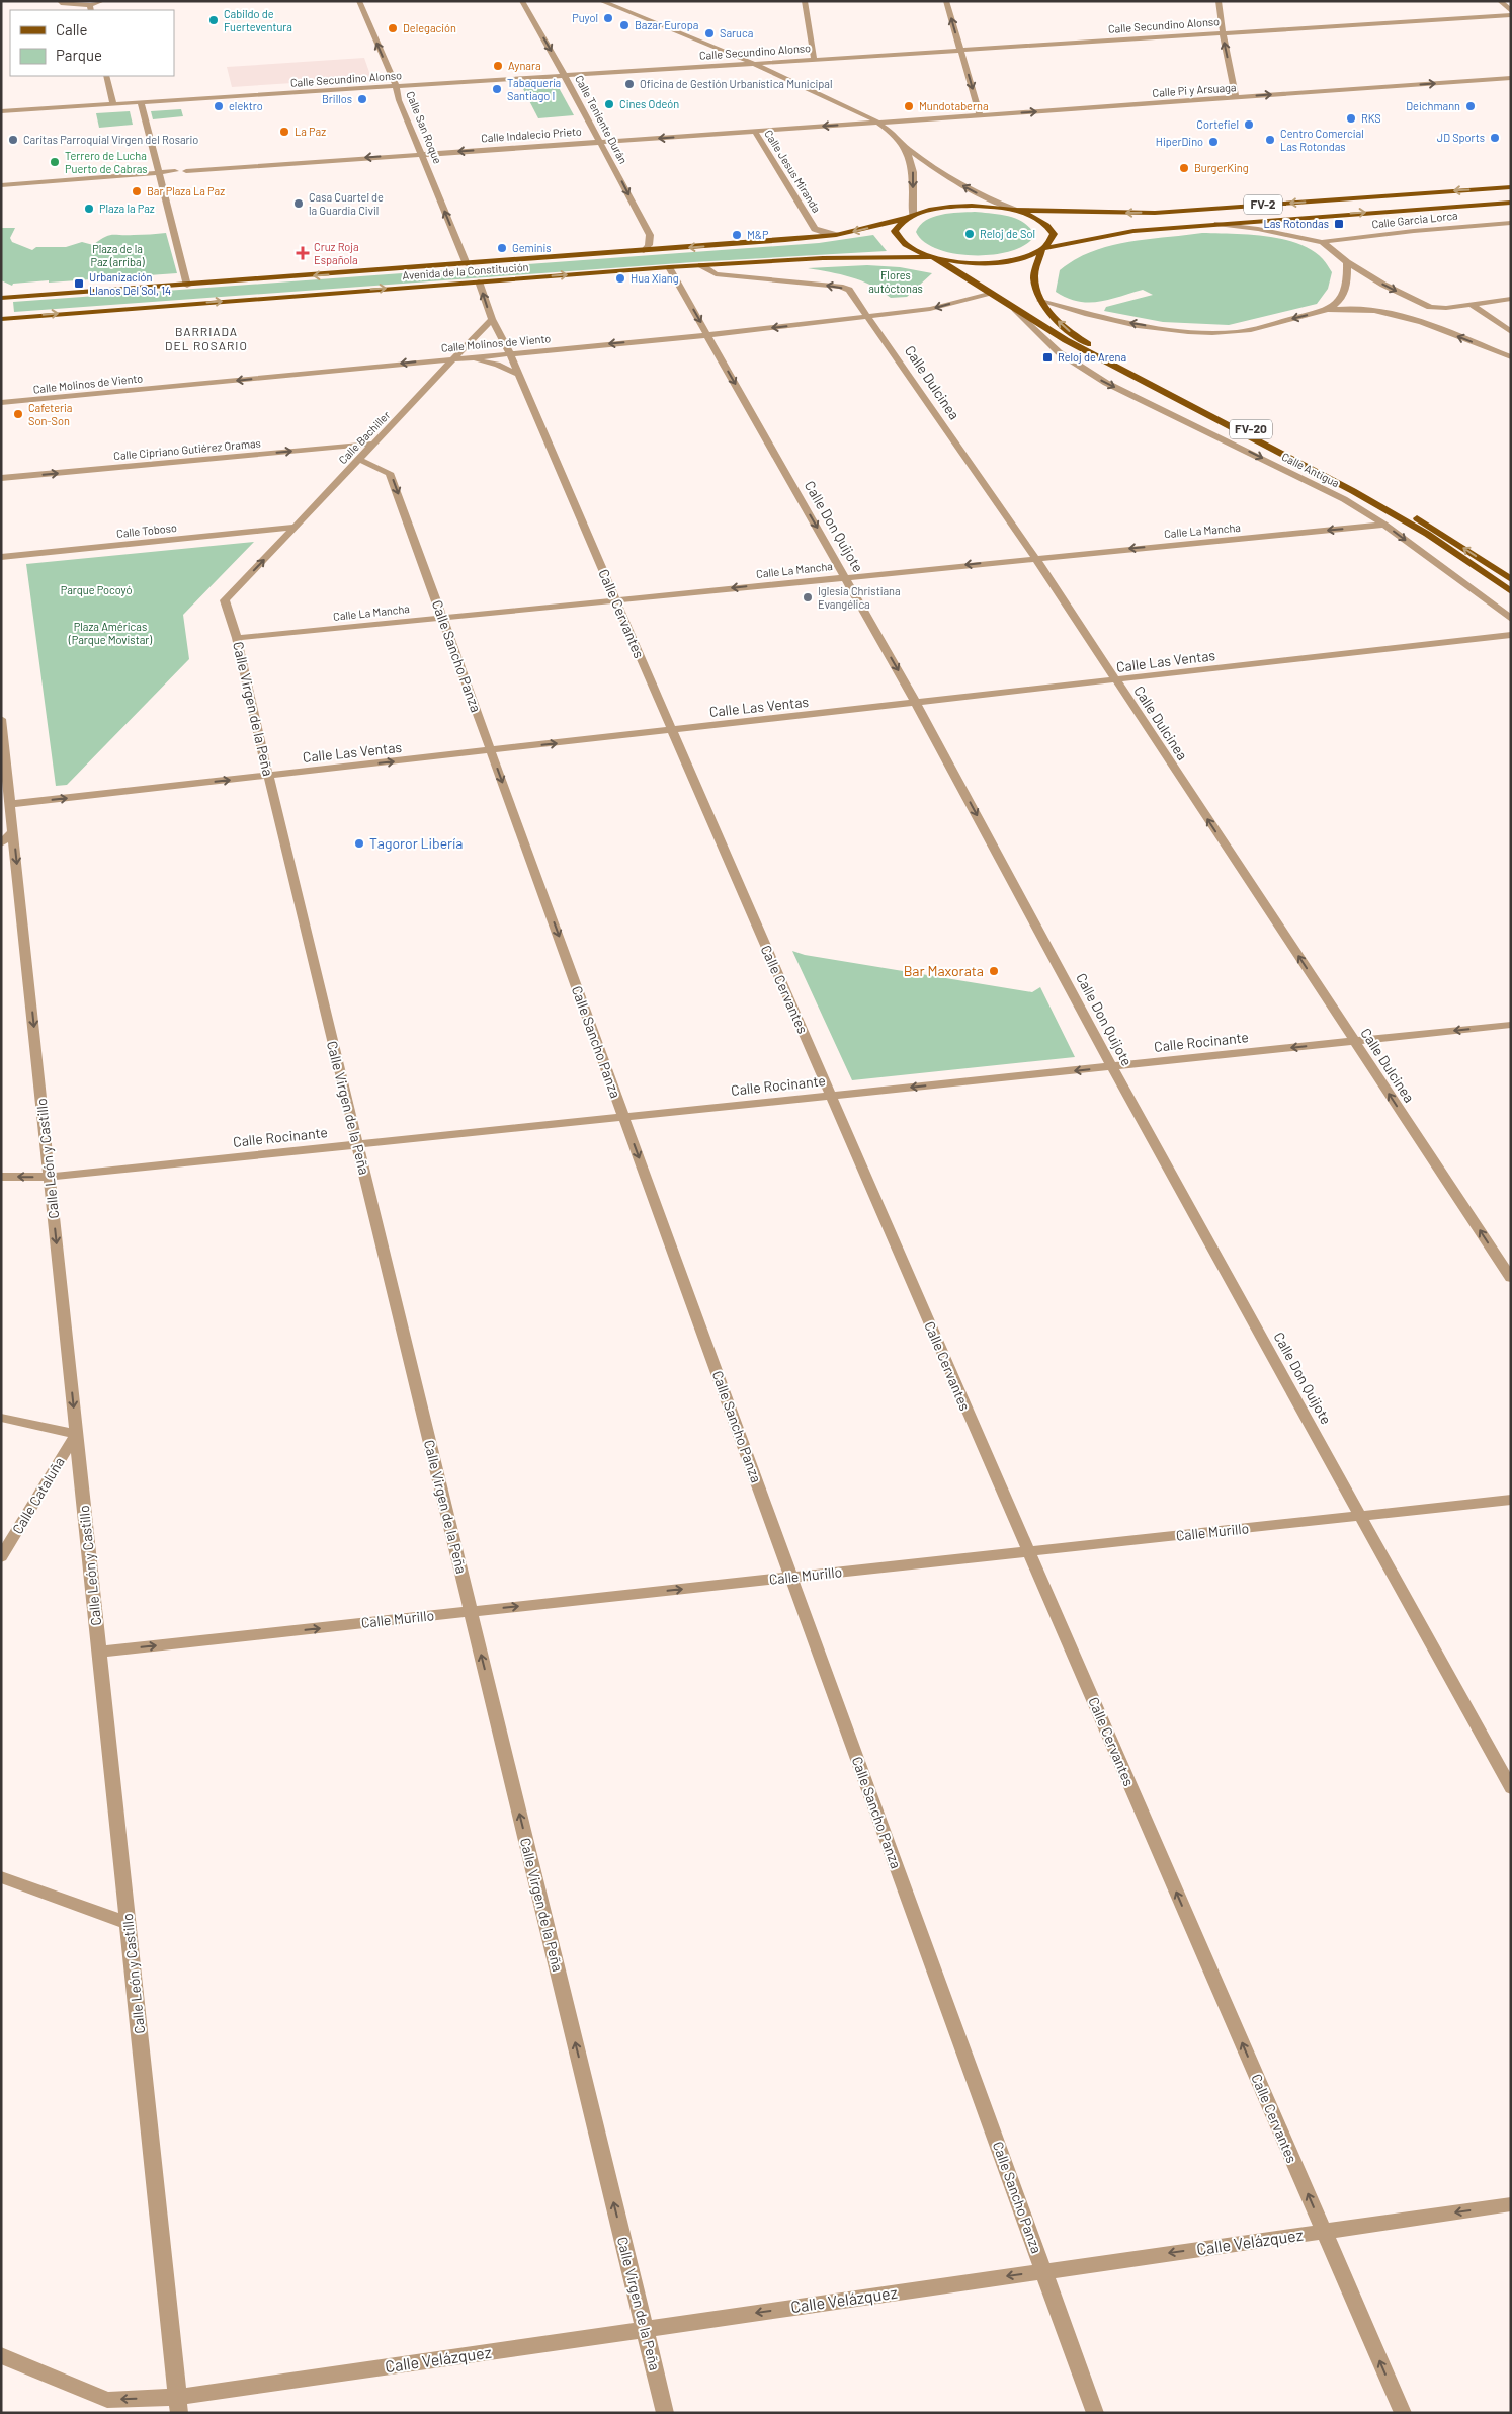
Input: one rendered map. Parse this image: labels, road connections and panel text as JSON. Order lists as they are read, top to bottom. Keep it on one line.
{"streets":{"main road":["FV-2","Avenida de la Constitución","FV-20"],"street":["Calle Secundino Alonso","Calle Pi y Arsuaga","Calle Teniente Durán","Calle San Roque","Calle Indalecio Prieto","Calle Jesus Miranda","Calle Garcia Lorca","Calle Molinos de Viento","Calle Dulcinea","Calle Bachiller","Calle Cipriano Gutiérez Oramas","Calle Antigua","Calle Don Quijote","Calle Toboso","Calle La Mancha","Calle Cervantes","Calle Sancho Panza","Calle Las Ventas","Calle Virgen de la Peña","Calle Rocinante","Calle León y Castillo","Calle Cataluña","Calle Murillo","Calle Velázquez"]},"crossings":[["Calle Secundino Alonso","Calle Teniente Durán"],["Calle Secundino Alonso","Calle San Roque"],["Calle Pi y Arsuaga","Calle Indalecio Prieto"],["Calle Teniente Durán","Calle Indalecio Prieto"],["Calle Teniente Durán","Avenida de la Constitución"],["Calle San Roque","Calle Indalecio Prieto"],["Calle San Roque","Avenida de la Constitución"],["Calle Indalecio Prieto","Calle Jesus Miranda"],["Calle Jesus Miranda","Avenida de la Constitución"],["FV-2","Avenida de la Constitución"],["FV-2","FV-20"],["Avenida de la Constitución","Calle Dulcinea"],["Avenida de la Constitución","FV-20"],["Avenida de la Constitución","Calle Don Quijote"],["Calle Molinos de Viento","Calle Dulcinea"],["Calle Molinos de Viento","FV-20"],["Calle Molinos de Viento","Calle Bachiller"],["Calle Molinos de Viento","Calle Don Quijote"],["Calle Molinos de Viento","Calle Cervantes"],["Calle Dulcinea","Calle La Mancha"],["Calle Dulcinea","Calle Las Ventas"],["Calle Dulcinea","Calle Rocinante"],["FV-20","Calle Antigua"],["Calle Bachiller","Calle Cipriano Gutiérez Oramas"],["Calle Bachiller","Calle Toboso"],["Calle Bachiller","Calle Cervantes"],["Calle Bachiller","Calle Sancho Panza"],["Calle Bachiller","Calle Virgen de la Peña"],["Calle Antigua","Calle La Mancha"],["Calle Don Quijote","Calle La Mancha"],["Calle Don Quijote","Calle Las Ventas"],["Calle Don Quijote","Calle Rocinante"],["Calle Don Quijote","Calle Murillo"],["Calle La Mancha","Calle Cervantes"],["Calle La Mancha","Calle Sancho Panza"],["Calle La Mancha","Calle Virgen de la Peña"],["Calle Cervantes","Calle Las Ventas"],["Calle Cervantes","Calle Rocinante"],["Calle Cervantes","Calle Murillo"],["Calle Cervantes","Calle Velázquez"],["Calle Sancho Panza","Calle Las Ventas"],["Calle Sancho Panza","Calle Rocinante"],["Calle Sancho Panza","Calle Murillo"],["Calle Sancho Panza","Calle Velázquez"],["Calle Las Ventas","Calle Virgen de la Peña"],["Calle Las Ventas","Calle León y Castillo"],["Calle Virgen de la Peña","Calle Rocinante"],["Calle Virgen de la Peña","Calle Murillo"],["Calle Virgen de la Peña","Calle Velázquez"],["Calle Rocinante","Calle León y Castillo"],["Calle León y Castillo","Calle Cataluña"],["Calle León y Castillo","Calle Murillo"],["Calle León y Castillo","Calle Velázquez"]],"one_way":["Calle Pi y Arsuaga","Calle Teniente Durán","Calle San Roque","Calle Indalecio Prieto","Calle Molinos de Viento","Calle Dulcinea","Calle Cipriano Gutiérez Oramas","Calle Antigua","Calle Don Quijote","Calle La Mancha","Calle Cervantes","Calle Sancho Panza","Calle Las Ventas","Calle Virgen de la Peña","Calle Rocinante","Calle León y Castillo","Calle Murillo","Calle Velázquez"],"districts":["BARRIADA DEL ROSARIO"],"parks":["Plaza de la Paz (arriba)","Flores autóctonas","Parque Pocoyó","Plaza Américas (Parque Movistar)"],"places":{"other":["Puyol","Cabildo de Fuerteventura","Bazar Europa","Delegación","Saruca","Aynara","Oficina de Gestión Urbanística Municipal","Tabaquería Santiago I","Brillos","Cines Odeón","elektro","Mundotaberna","Deichmann","RKS","Cortefiel","La Paz","JD Sports","Caritas Parroquial Virgen del Rosario","Centro Comercial Las Rotondas","HiperDino","Terrero de Lucha Puerto de Cabras","BurgerKing","Bar Plaza La Paz","Casa Cuartel de la Guardia Civil","Plaza la Paz","Reloj de Sol","M&P","Geminis","Hua Xiang","Cafeteria Son-Son","Iglesia Christiana Evangélica","Tagoror Libería","Bar Maxorata"],"transit":["Las Rotondas","Urbanización Llanos Del Sol, 14","Reloj de Arena"],"health":["Cruz Roja Española"]},"legend":["Calle","Parque"]}
